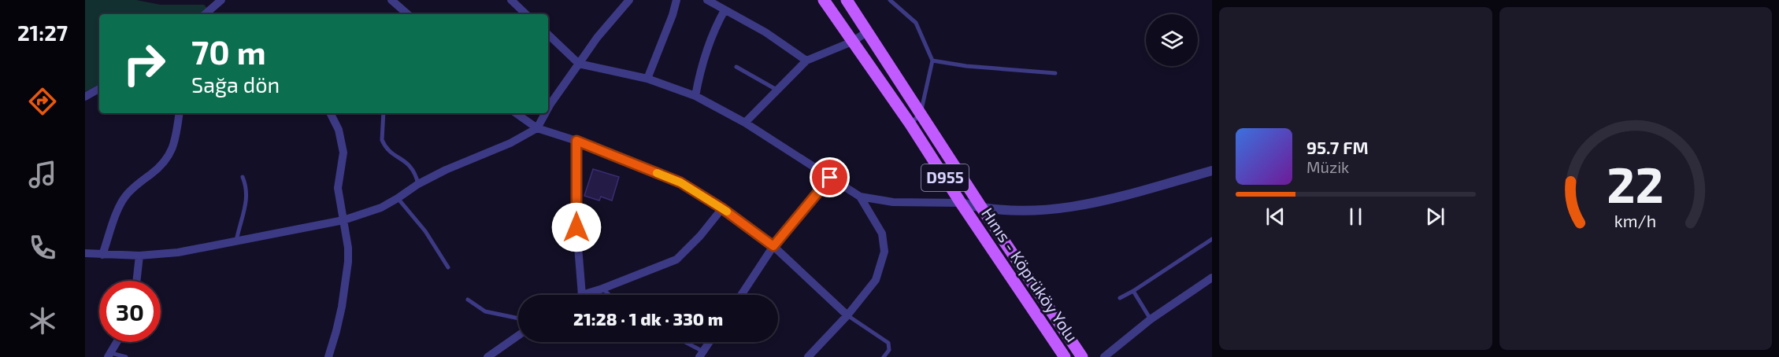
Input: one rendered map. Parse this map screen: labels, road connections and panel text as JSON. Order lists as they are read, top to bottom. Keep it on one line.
{"streets":{"main road":["D955","Hınıs - Köprüköy Yolu"]},"page":{"tabs":"21:27","turn":["70 m","Sağa dön"],"song":["95.7 FM","Müzik"],"limit":"30","trip":"21:28 · 1 dk · 330 m","gauge":["22","km/h"]}}
